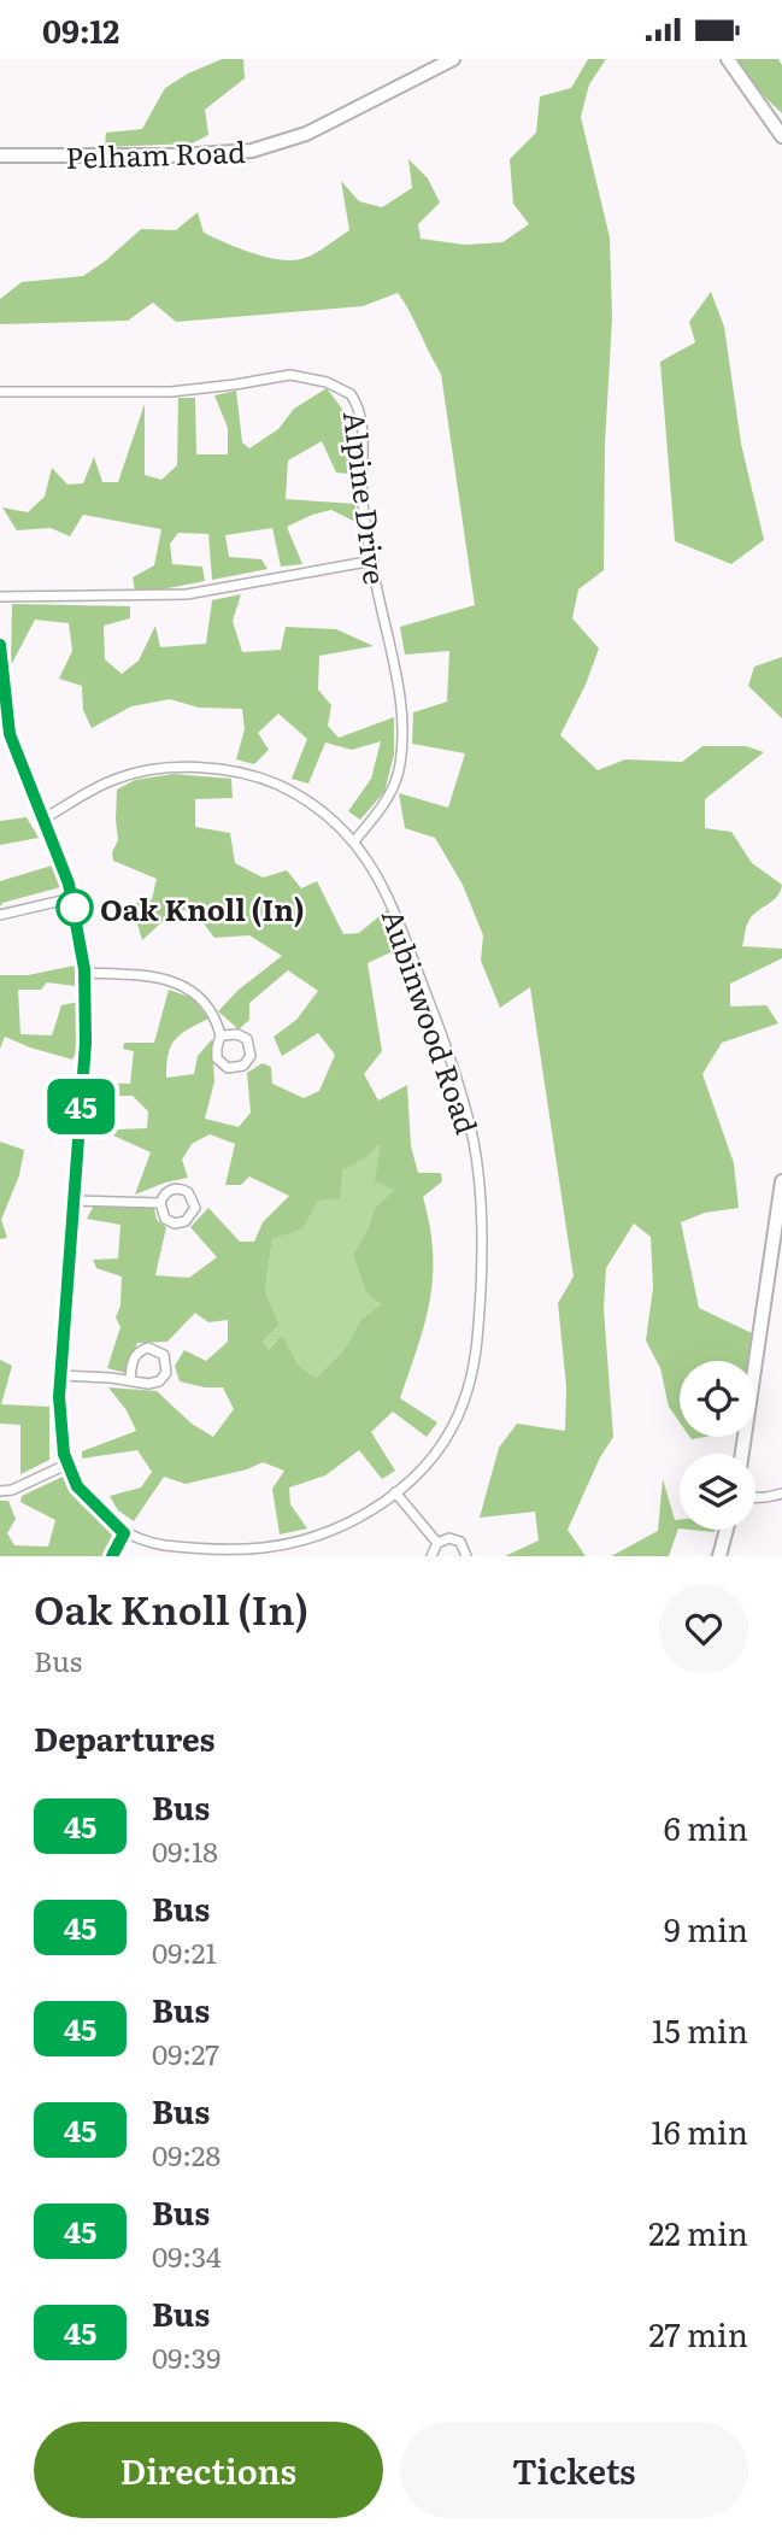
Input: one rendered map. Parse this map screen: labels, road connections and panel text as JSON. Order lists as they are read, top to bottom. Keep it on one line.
{"streets":{"main road":["Pelham Road"],"street":["Alpine Drive","Aubinwood Road"]},"crossings":[["Alpine Drive","Aubinwood Road"]],"places":["Oak Knoll (In)"],"lines":["bus line 45"],"page":{"status":"09:12","on_map":"45","heading":[["Oak Knoll (In)","Bus"],"Departures"],"list":[{"mark":"45","name":"Bus","note":"09:18","value":"6 min"},{"mark":"45","name":"Bus","note":"09:21","value":"9 min"},{"mark":"45","name":"Bus","note":"09:27","value":"15 min"},{"mark":"45","name":"Bus","note":"09:28","value":"16 min"},{"mark":"45","name":"Bus","note":"09:34","value":"22 min"},{"mark":"45","name":"Bus","note":"09:39","value":"27 min"}],"buttons":["Directions","Tickets"]}}
